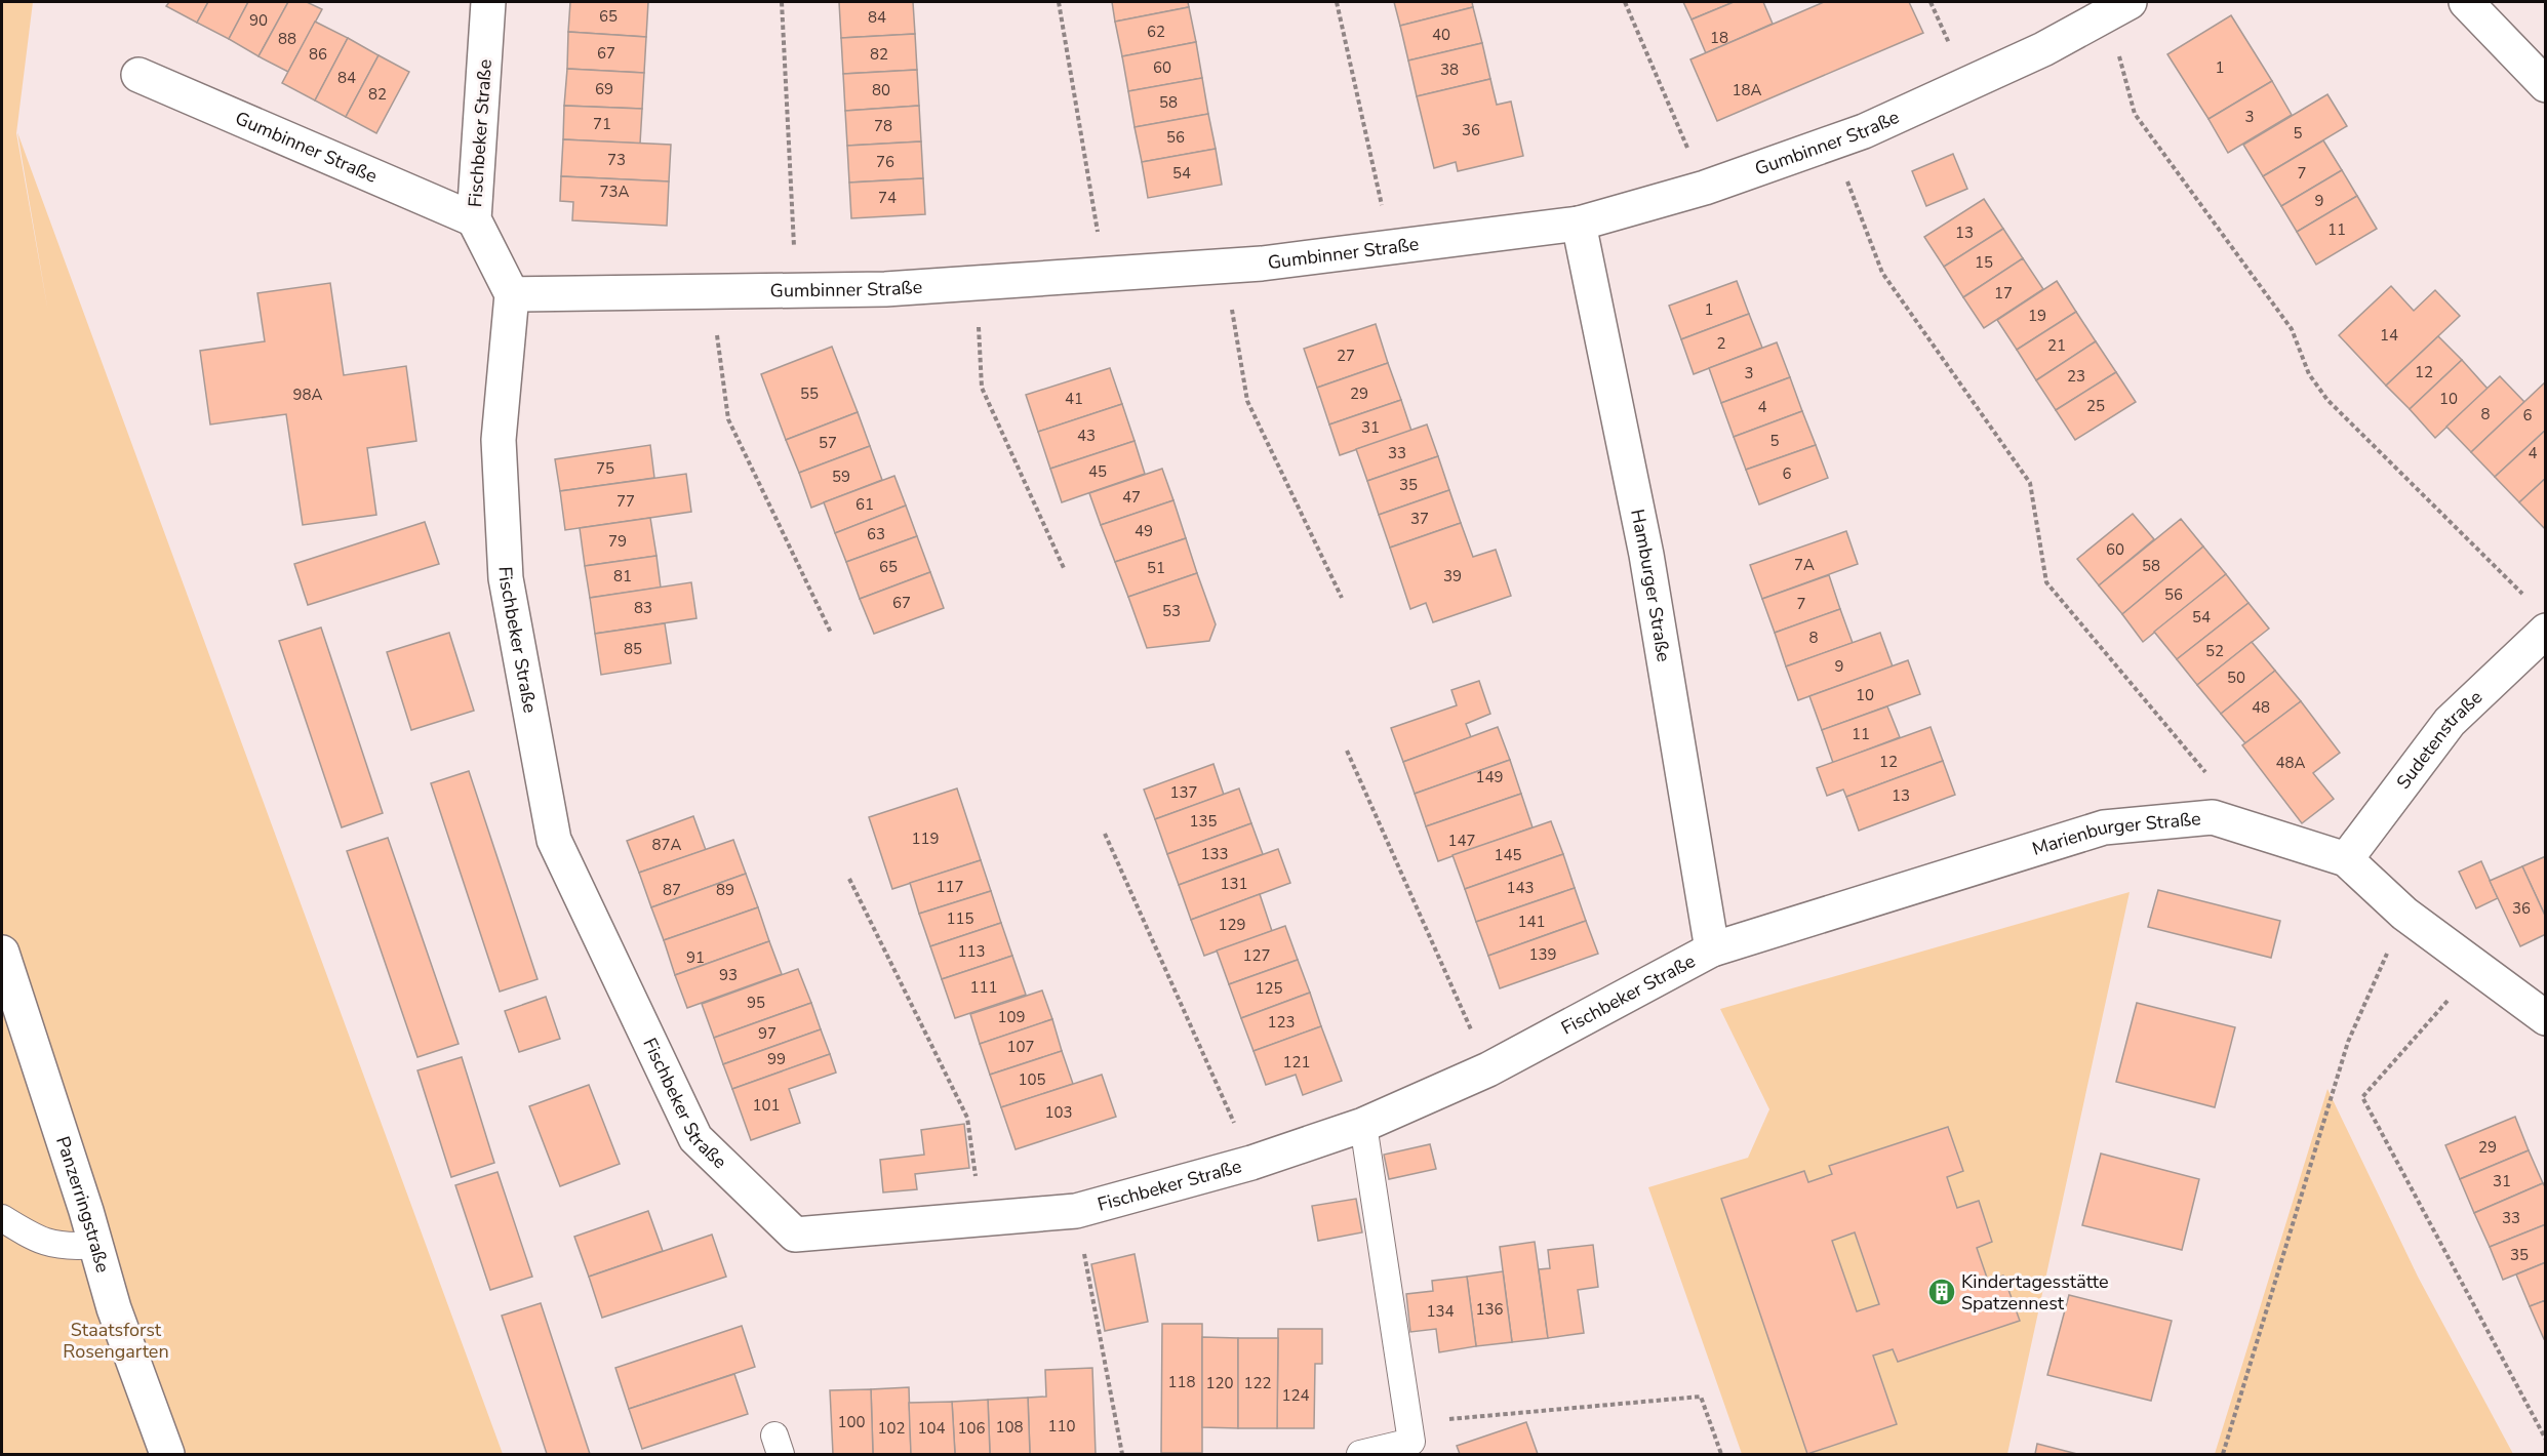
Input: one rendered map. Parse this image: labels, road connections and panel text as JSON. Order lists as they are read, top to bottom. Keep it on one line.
{"streets":{"street":["Fischbeker Straße","Gumbinner Straße","Hamburger Straße","Sudetenstraße","Marienburger Straße","Panzerringstraße"]},"crossings":[["Fischbeker Straße","Gumbinner Straße"],["Fischbeker Straße","Hamburger Straße"],["Fischbeker Straße","Marienburger Straße"],["Gumbinner Straße","Hamburger Straße"],["Hamburger Straße","Marienburger Straße"],["Sudetenstraße","Marienburger Straße"]],"parks":["Staatsforst Rosengarten"],"places":{"building":["Kindertagesstätte Spatzennest"]},"house_numbers":["65","84","90","62","40","18","88","67","86","82","60","1","38","84","69","80","18A","82","58","3","71","78","36","5","56","73","76","54","7","73A","74","9","11","13","15","17","1","19","14","2","21","27","12","3","23","55","29","98A","41","10","25","4","8","6","31","43","5","57","33","4","75","45","6","59","35","47","77","61","37","49","63","79","60","7A","58","65","51","81","39","56","67","7","83","53","54","8","85","52","9","50","10","48","11","12","48A","149","137","13","135","119","147","87A","133","145","131","117","143","87","89","36","115","141","129","113","139","127","91","93","111","125","95","109","123","97","107","99","121","105","101","103","29","31","33","35","136","134","118","120","122","124","100","110","108","102","104","106"]}
